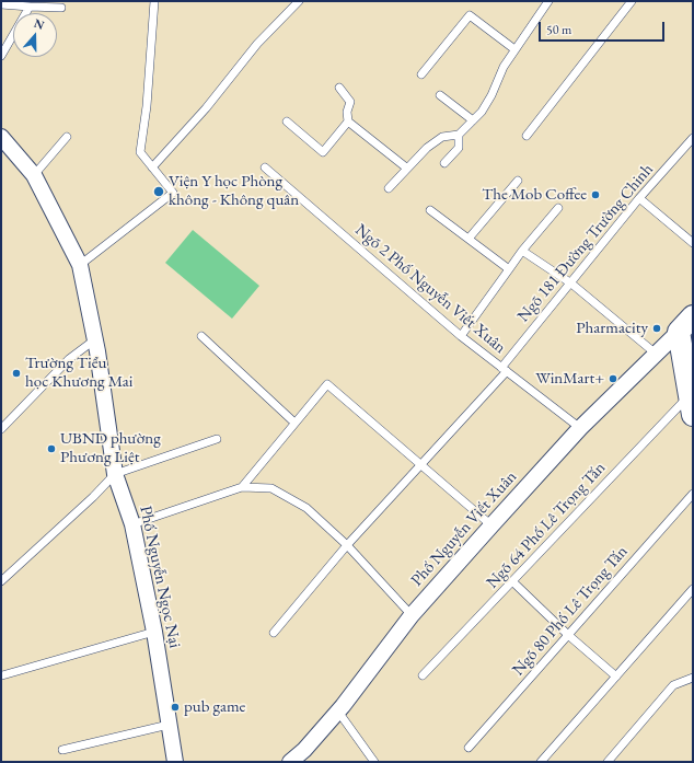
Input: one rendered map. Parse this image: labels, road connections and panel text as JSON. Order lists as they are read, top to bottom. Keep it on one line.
{"streets":{"street":["Phố Nguyễn Viết Xuân","Phố Nguyễn Ngọc Nại"],"lane":["Ngõ 181 Đường Trường Chinh","Ngõ 2 Phố Nguyễn Viết Xuân","Ngõ 64 Phố Lê Trọng Tấn","Ngõ 80 Phố Lê Trọng Tấn"]},"crossings":[["Ngõ 181 Đường Trường Chinh","Ngõ 2 Phố Nguyễn Viết Xuân"],["Ngõ 2 Phố Nguyễn Viết Xuân","Phố Nguyễn Viết Xuân"]],"places":["Viện Y học Phòng không - Không quân","The Mob Coffee","Pharmacity","Trường Tiểu học Khương Mai","WinMart+","UBND phường Phương Liệt","pub game"],"scale_bar":"50 m","north":"top"}
